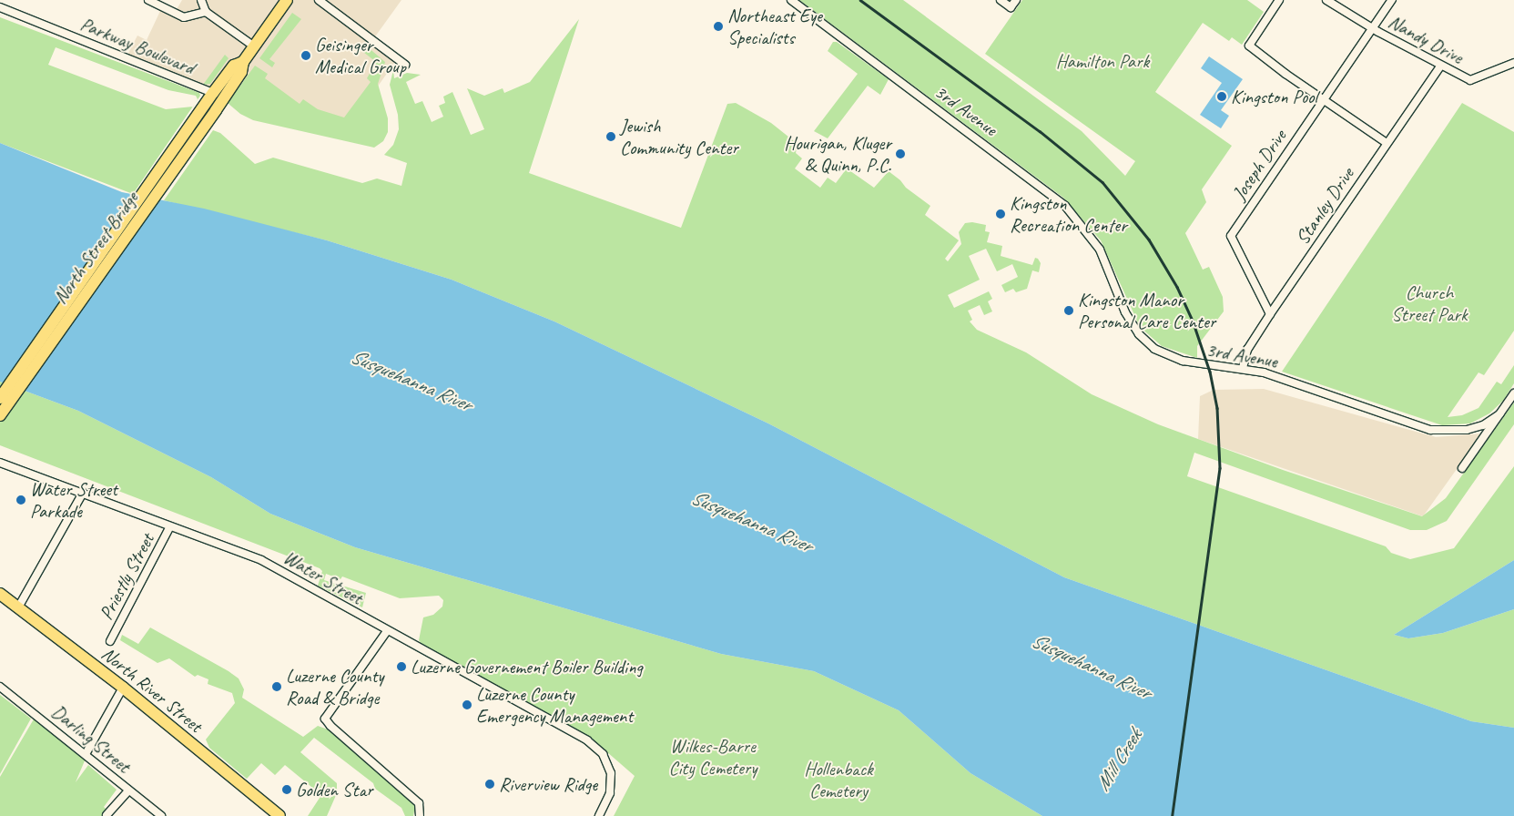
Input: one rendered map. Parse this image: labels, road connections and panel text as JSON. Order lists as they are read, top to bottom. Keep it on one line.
{"streets":{"main road":["North Street Bridge","North River Street"],"street":["Nandy Drive","Parkway Boulevard","3rd Avenue","Joseph Drive","Stanley Drive","Priestly Street","Water Street","Darling Street"]},"crossings":[["Nandy Drive","Joseph Drive"],["Nandy Drive","Stanley Drive"],["3rd Avenue","Stanley Drive"],["Joseph Drive","Stanley Drive"],["Priestly Street","Water Street"]],"water":["Susquehanna River","Mill Creek"],"parks":["Hamilton Park","Church Street Park","Wilkes-Barre City Cemetery","Hollenback Cemetery"],"places":["Northeast Eye Specialists","Geisinger Medical Group","Kingston Pool","Jewish Community Center","Hourigan, Kluger & Quinn, P.C.","Kingston Recreation Center","Kingston Manor Personal Care Center","Water Street Parkade","Luzerne Governement Boiler Building","Luzerne County Road & Bridge","Luzerne County Emergency Management","Riverview Ridge","Golden Star"]}
